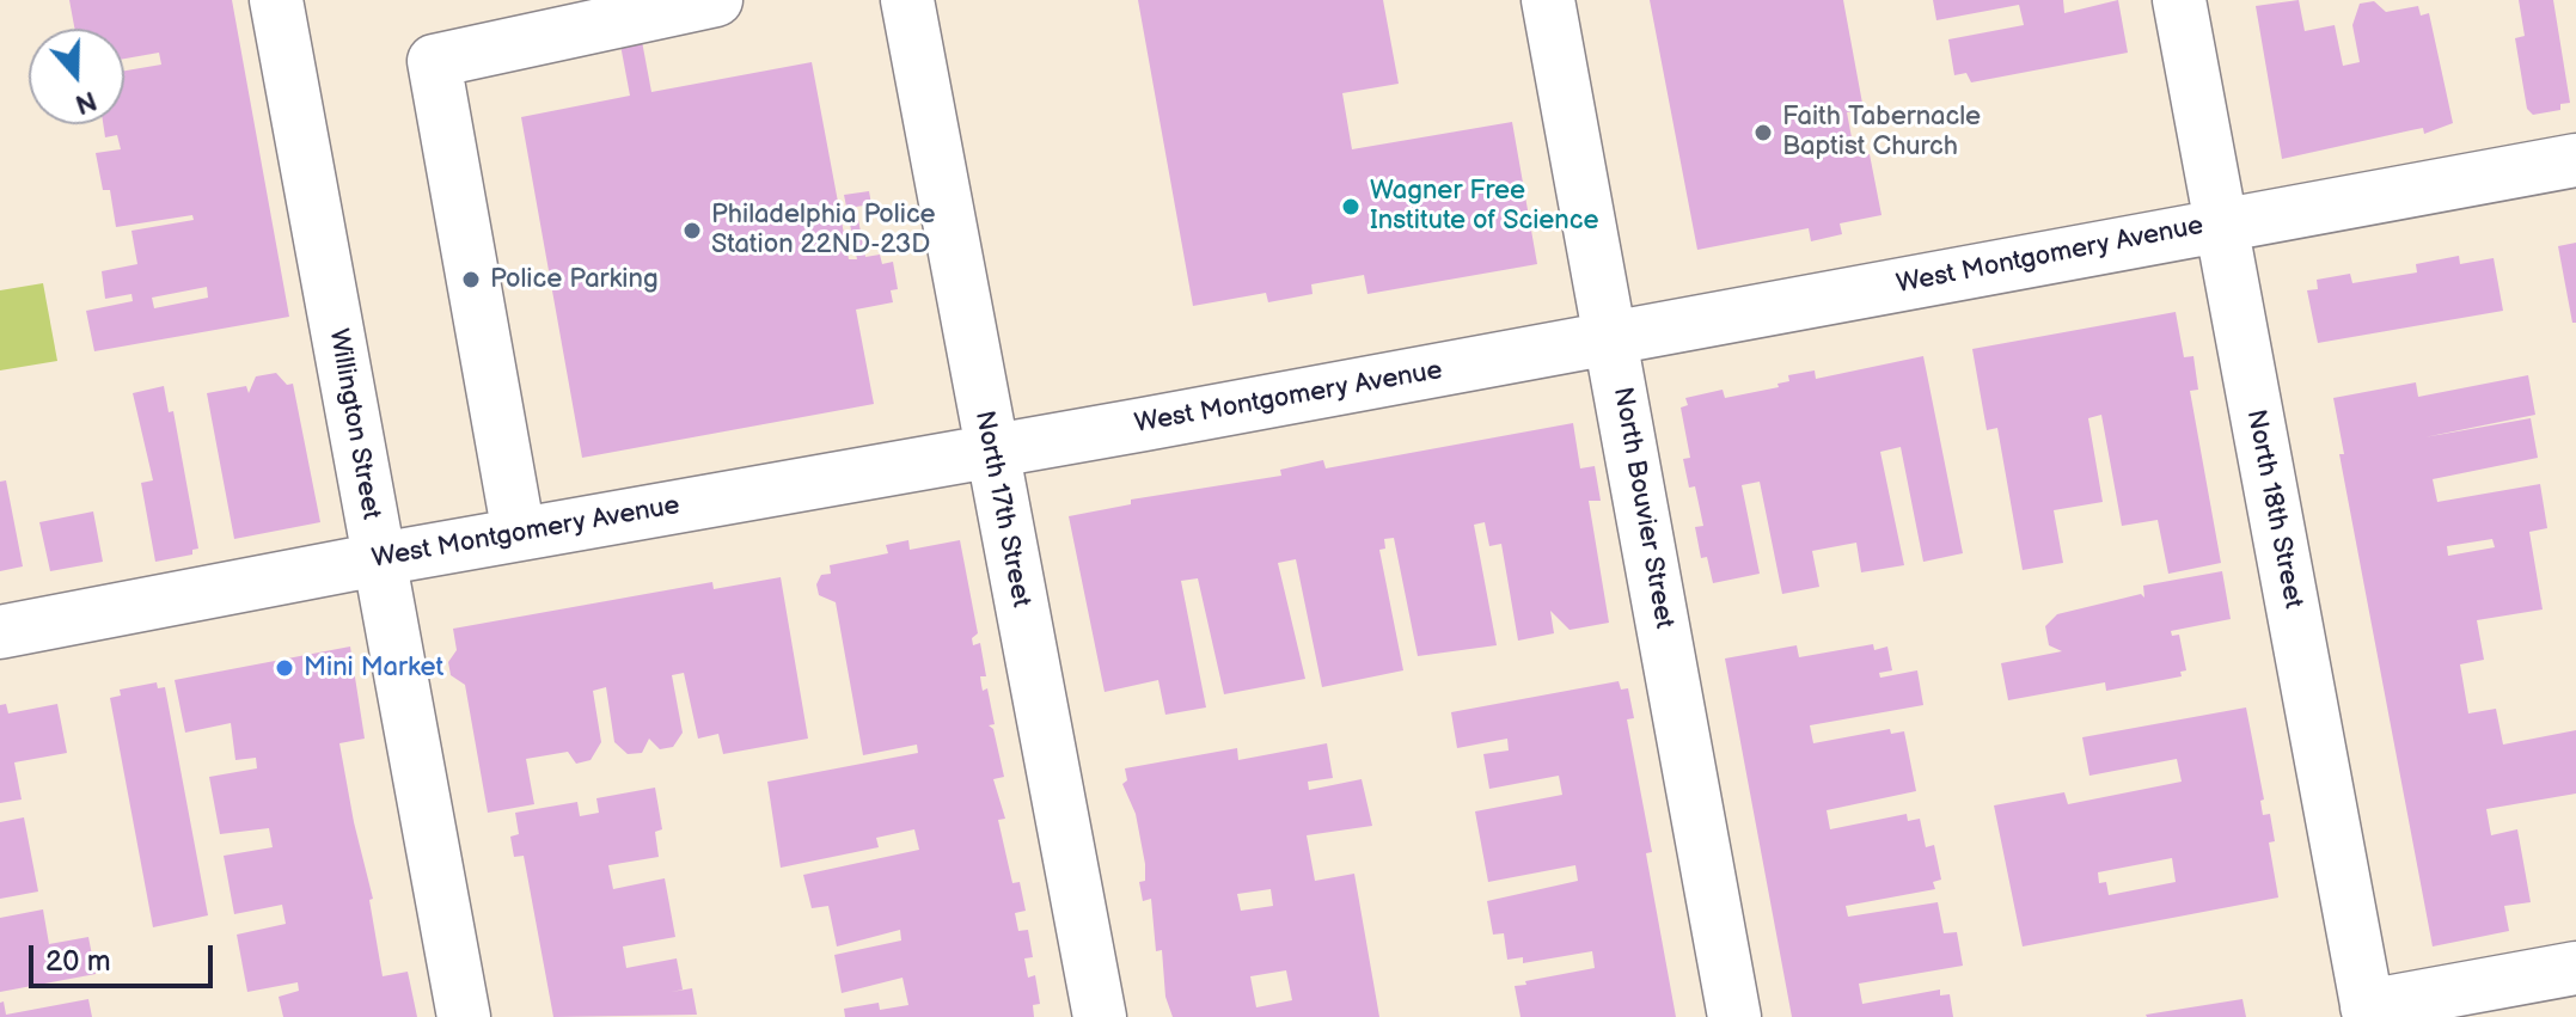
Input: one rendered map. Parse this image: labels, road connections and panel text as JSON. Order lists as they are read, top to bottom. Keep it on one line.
{"streets":{"street":["West Montgomery Avenue","Willington Street","North Bouvier Street","North 17th Street","North 18th Street"]},"crossings":[["West Montgomery Avenue","Willington Street"],["West Montgomery Avenue","North Bouvier Street"],["West Montgomery Avenue","North 17th Street"],["West Montgomery Avenue","North 18th Street"]],"places":["Faith Tabernacle Baptist Church","Wagner Free Institute of Science","Philadelphia Police Station 22ND-23D","Police Parking","Mini Market"],"scale_bar":"20 m","north":"bottom"}
